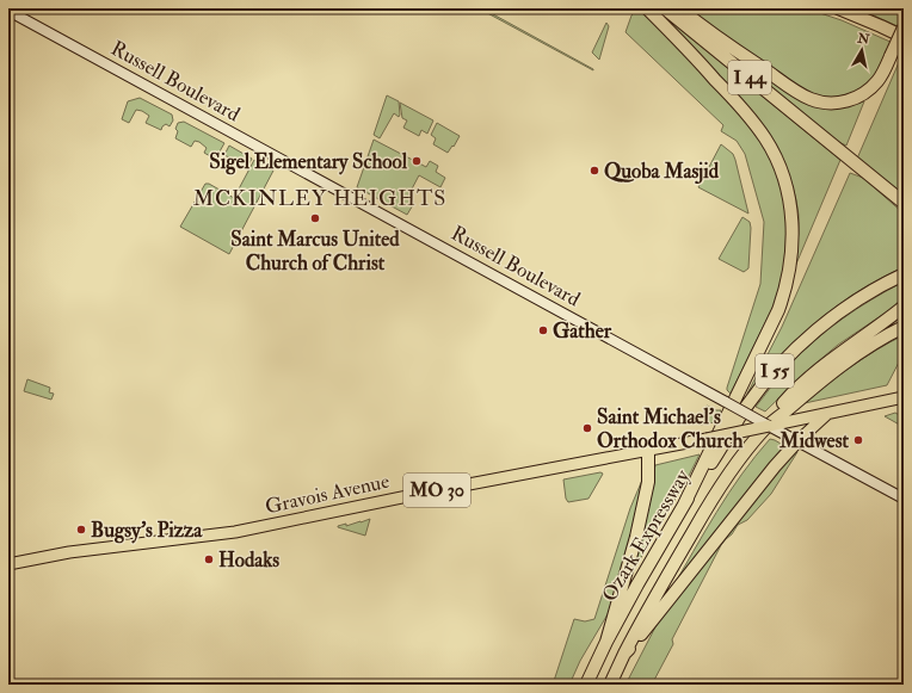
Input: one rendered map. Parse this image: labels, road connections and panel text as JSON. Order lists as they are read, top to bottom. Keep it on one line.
{"streets":{"highway":["I 44","I 55","Ozark Expressway"],"main road":["Russell Boulevard","MO 30","Gravois Avenue"]},"crossings":[["Russell Boulevard","Gravois Avenue"],["Russell Boulevard","Ozark Expressway"],["I 55","Ozark Expressway"],["Gravois Avenue","Ozark Expressway"]],"districts":["MCKINLEY HEIGHTS"],"places":["Sigel Elementary School","Quoba Masjid","Saint Marcus United Church of Christ","Gather","Saint Michael's Orthodox Church","Midwest","Bugsy's Pizza","Hodaks"],"north":"top"}
